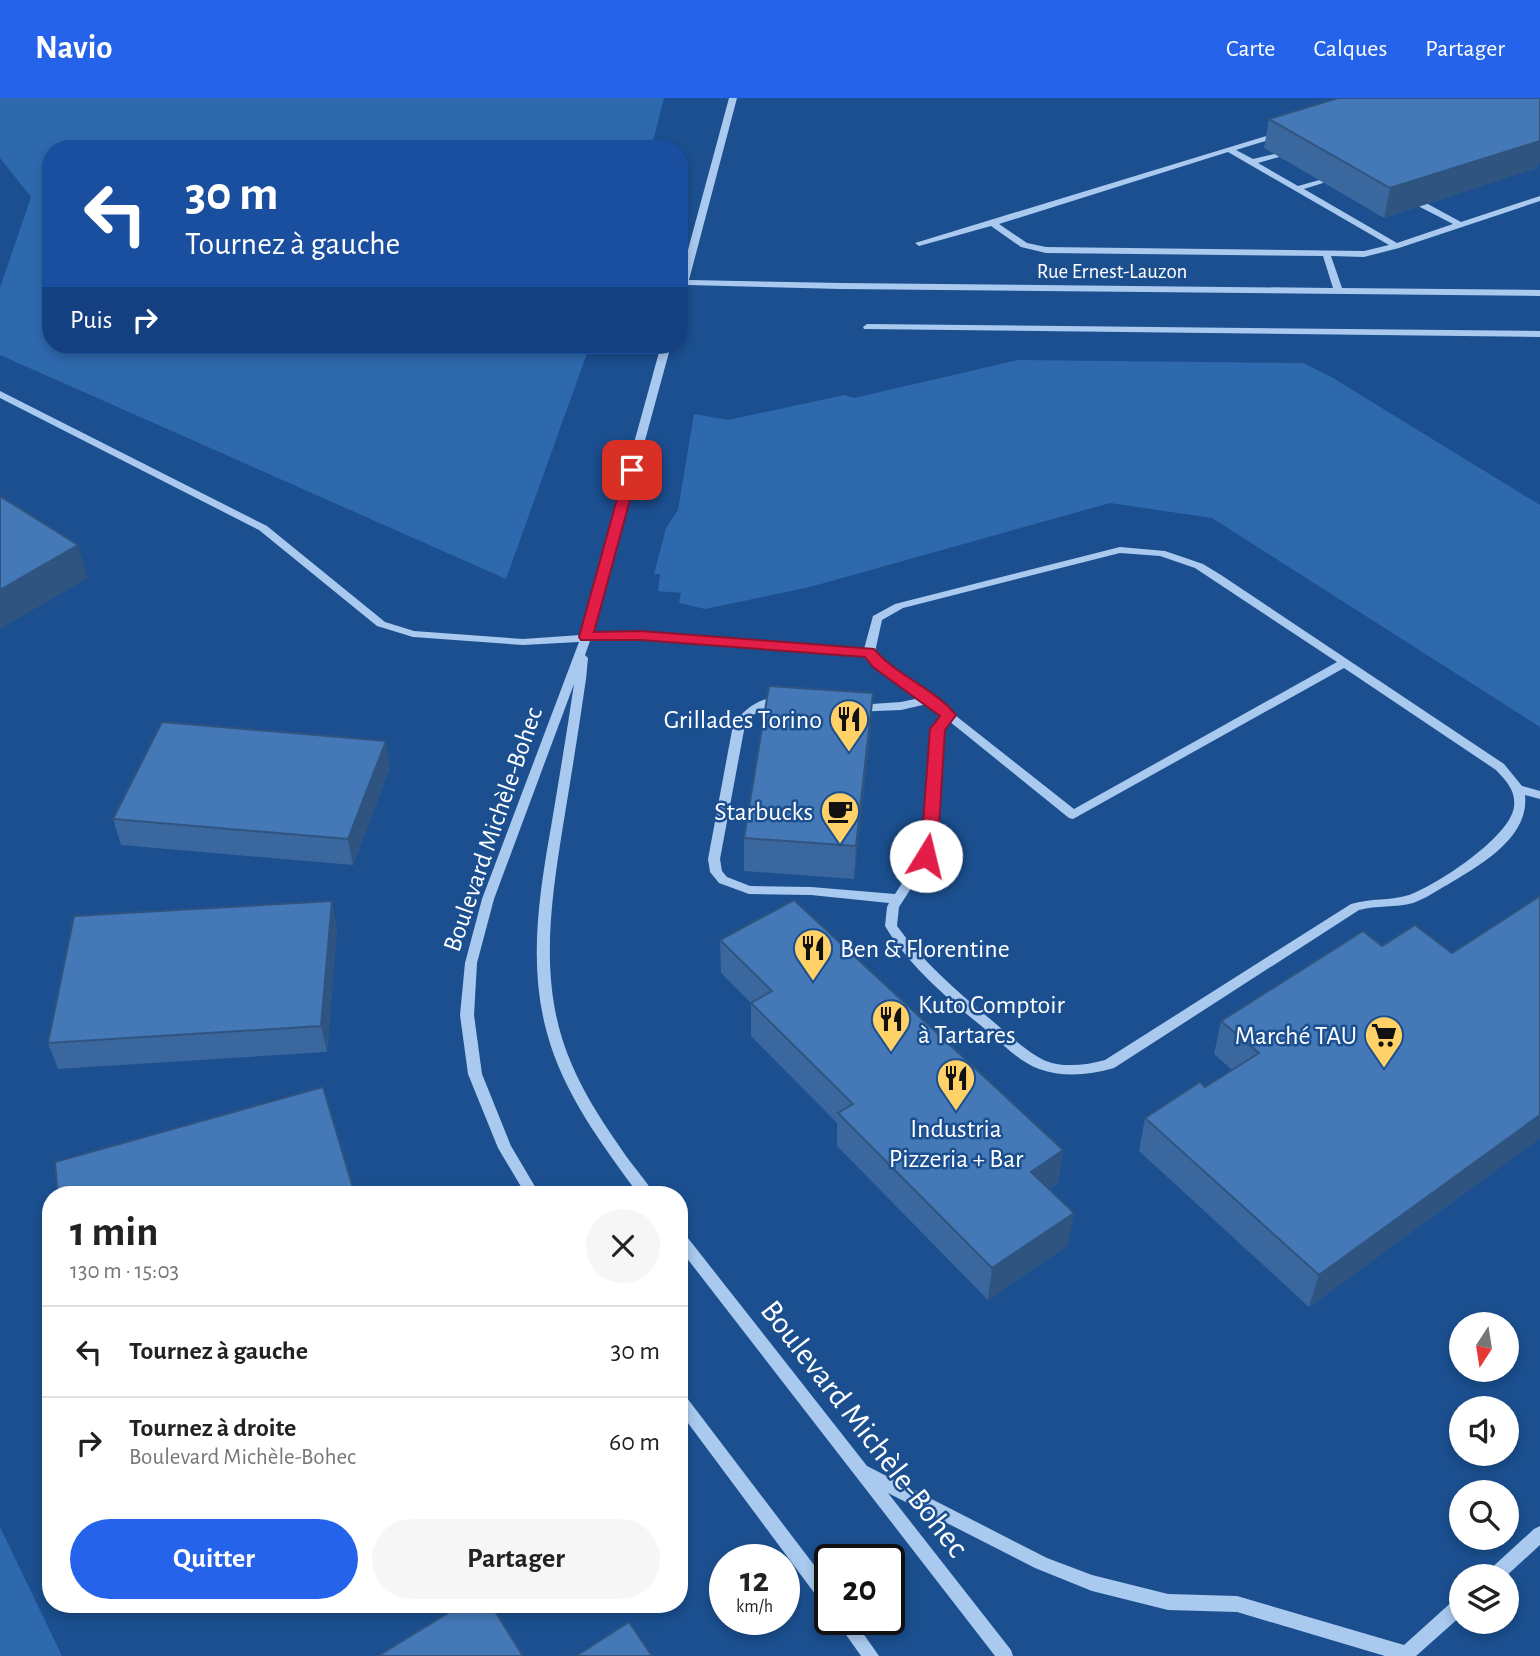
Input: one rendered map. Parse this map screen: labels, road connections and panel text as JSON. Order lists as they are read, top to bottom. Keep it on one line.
{"streets":{"street":["Rue Ernest-Lauzon","Boulevard Michèle-Bohec"]},"places":{"restaurant":["Grillades Torino","Ben & Florentine","Kuto Comptoir à Tartares","Industria Pizzeria + Bar"],"cafe":["Starbucks"],"supermarket":["Marché TAU"]},"north":"bottom","page":{"header":"Navio","nav":["Carte","Calques","Partager"],"turn":["30 m","Tournez à gauche"],"then":"Puis","heading":["1 min","130 m · 15:03"],"list":[{"name":"Tournez à gauche","value":"30 m"},{"name":"Tournez à droite","note":"Boulevard Michèle-Bohec","value":"60 m"}],"buttons":["Quitter","Partager"],"speed":"12 km/h","limit":"20"}}
